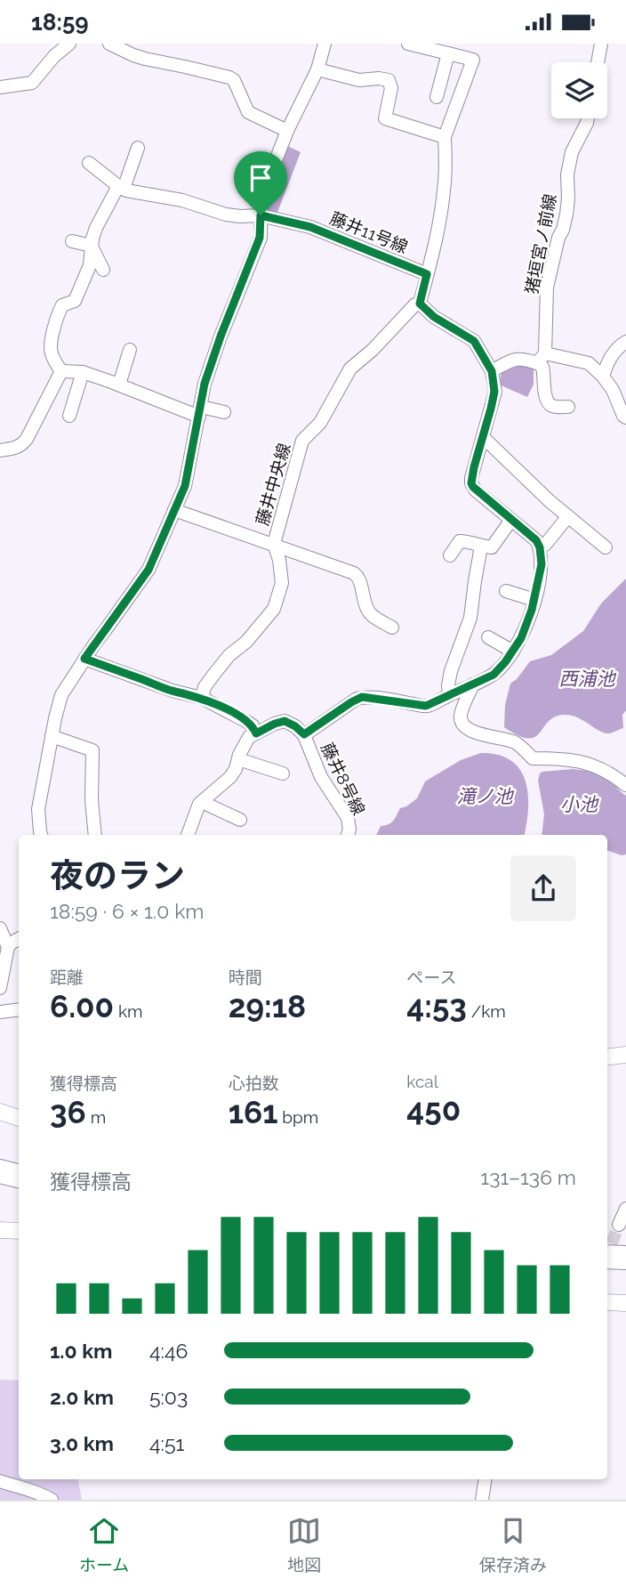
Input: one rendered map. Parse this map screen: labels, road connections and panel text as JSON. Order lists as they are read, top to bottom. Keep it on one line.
{"streets":{"street":["藤井11号線","猪垣宮ノ前線","藤井中央線","藤井8号線"]},"water":["西浦池","滝ノ池","小池"],"page":{"status":"18:59","heading":["夜のラン","18:59 · 6 × 1.0 km"],"stats":[["距離","6.00 km"],["時間","29:18"],["ペース","4:53 /km"],["獲得標高","36 m"],["心拍数","161 bpm"],["kcal","450"]],"chart":["獲得標高","131–136 m"],"list":[{"name":"1.0 km","note":"4:46"},{"name":"2.0 km","note":"5:03"},{"name":"3.0 km","note":"4:51"}],"tabs":["ホーム","地図","保存済み"]}}
